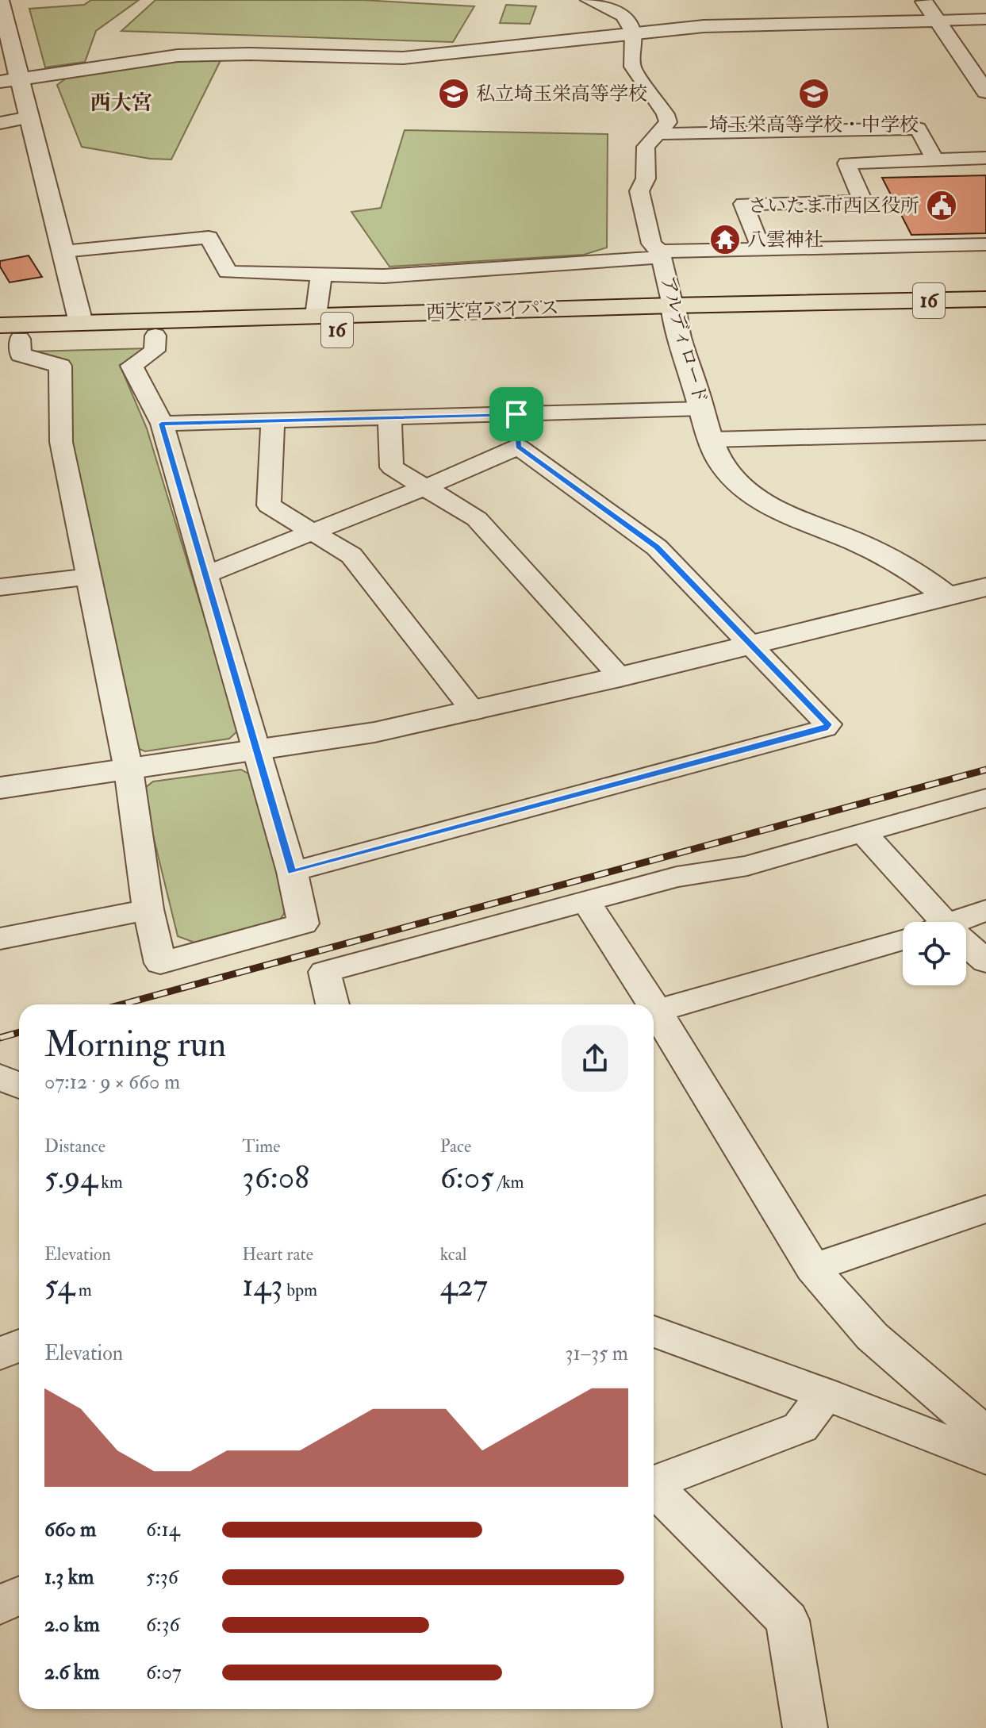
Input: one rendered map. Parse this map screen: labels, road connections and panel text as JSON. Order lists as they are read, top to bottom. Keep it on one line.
{"streets":{"highway":["16","西大宮バイパス"],"street":["アルディロード"]},"crossings":[["西大宮バイパス","アルディロード"]],"districts":["西大宮"],"places":{"school or university":["私立埼玉栄高等学校","埼玉栄高等学校・中学校"],"public building":["さいたま市西区役所"],"temple":["八雲神社"]},"page":{"heading":["Morning run","07:12 · 9 × 660 m"],"stats":[["Distance","5.94 km"],["Time","36:08"],["Pace","6:05 /km"],["Elevation","54 m"],["Heart rate","143 bpm"],["kcal","427"]],"chart":["Elevation","31–35 m"],"list":[{"name":"660 m","note":"6:14"},{"name":"1.3 km","note":"5:36"},{"name":"2.0 km","note":"6:36"},{"name":"2.6 km","note":"6:07"}]}}
